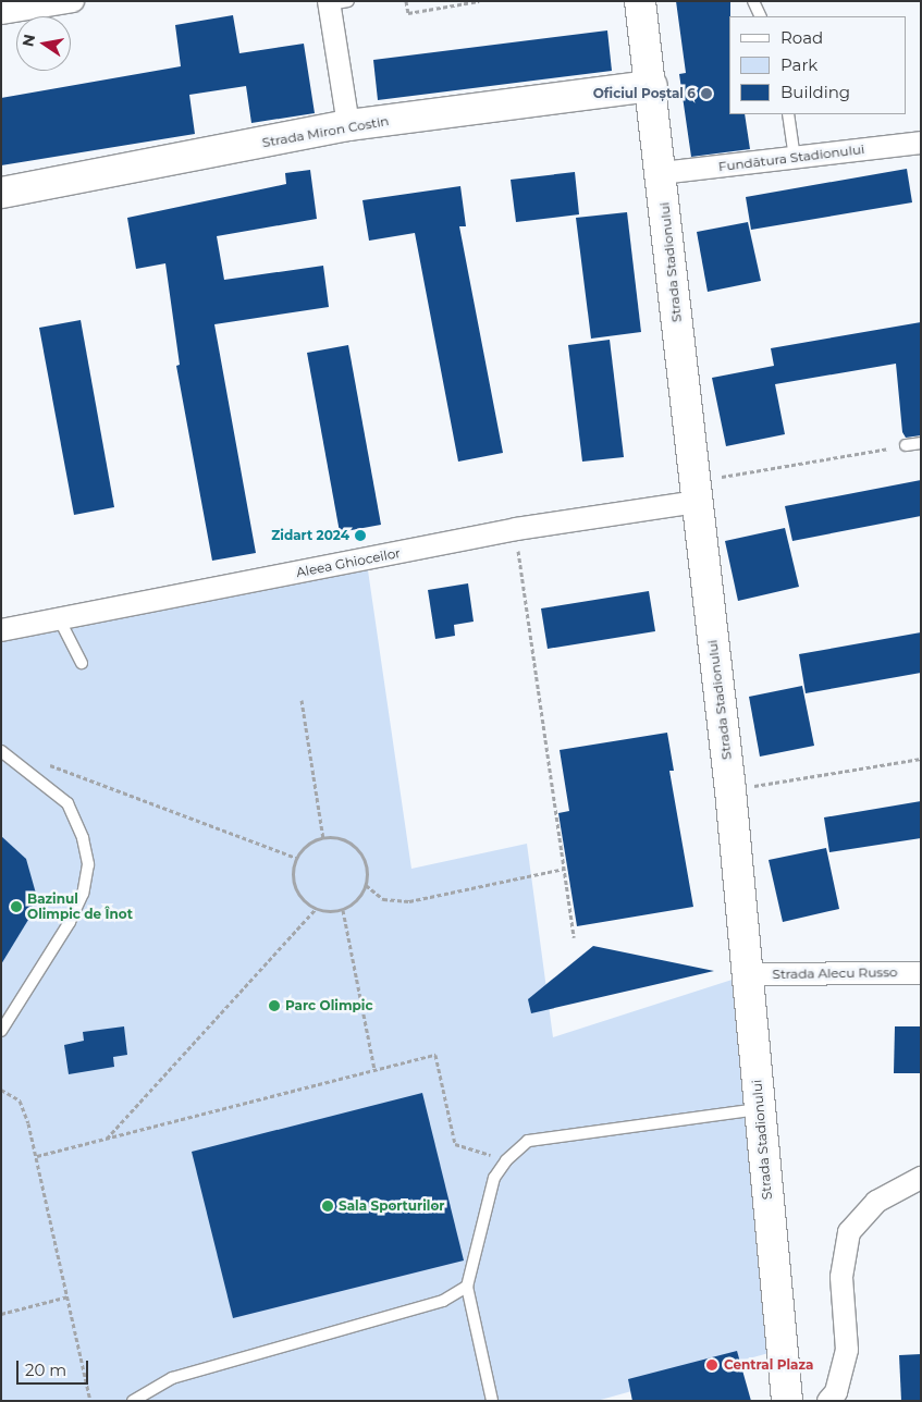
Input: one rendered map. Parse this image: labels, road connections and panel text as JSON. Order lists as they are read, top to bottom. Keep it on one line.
{"streets":{"street":["Strada Miron Costin","Fundătura Stadionului","Strada Stadionului","Aleea Ghioceilor","Strada Alecu Russo"]},"crossings":[["Strada Miron Costin","Strada Stadionului"],["Fundătura Stadionului","Strada Stadionului"],["Strada Stadionului","Aleea Ghioceilor"],["Strada Stadionului","Strada Alecu Russo"]],"places":["Oficiul Poștal 6","Zidart 2024","Bazinul Olimpic de Înot","Parc Olimpic","Sala Sporturilor","Central Plaza"],"legend":["Road","Park","Building"],"scale_bar":"20 m","north":"left"}
